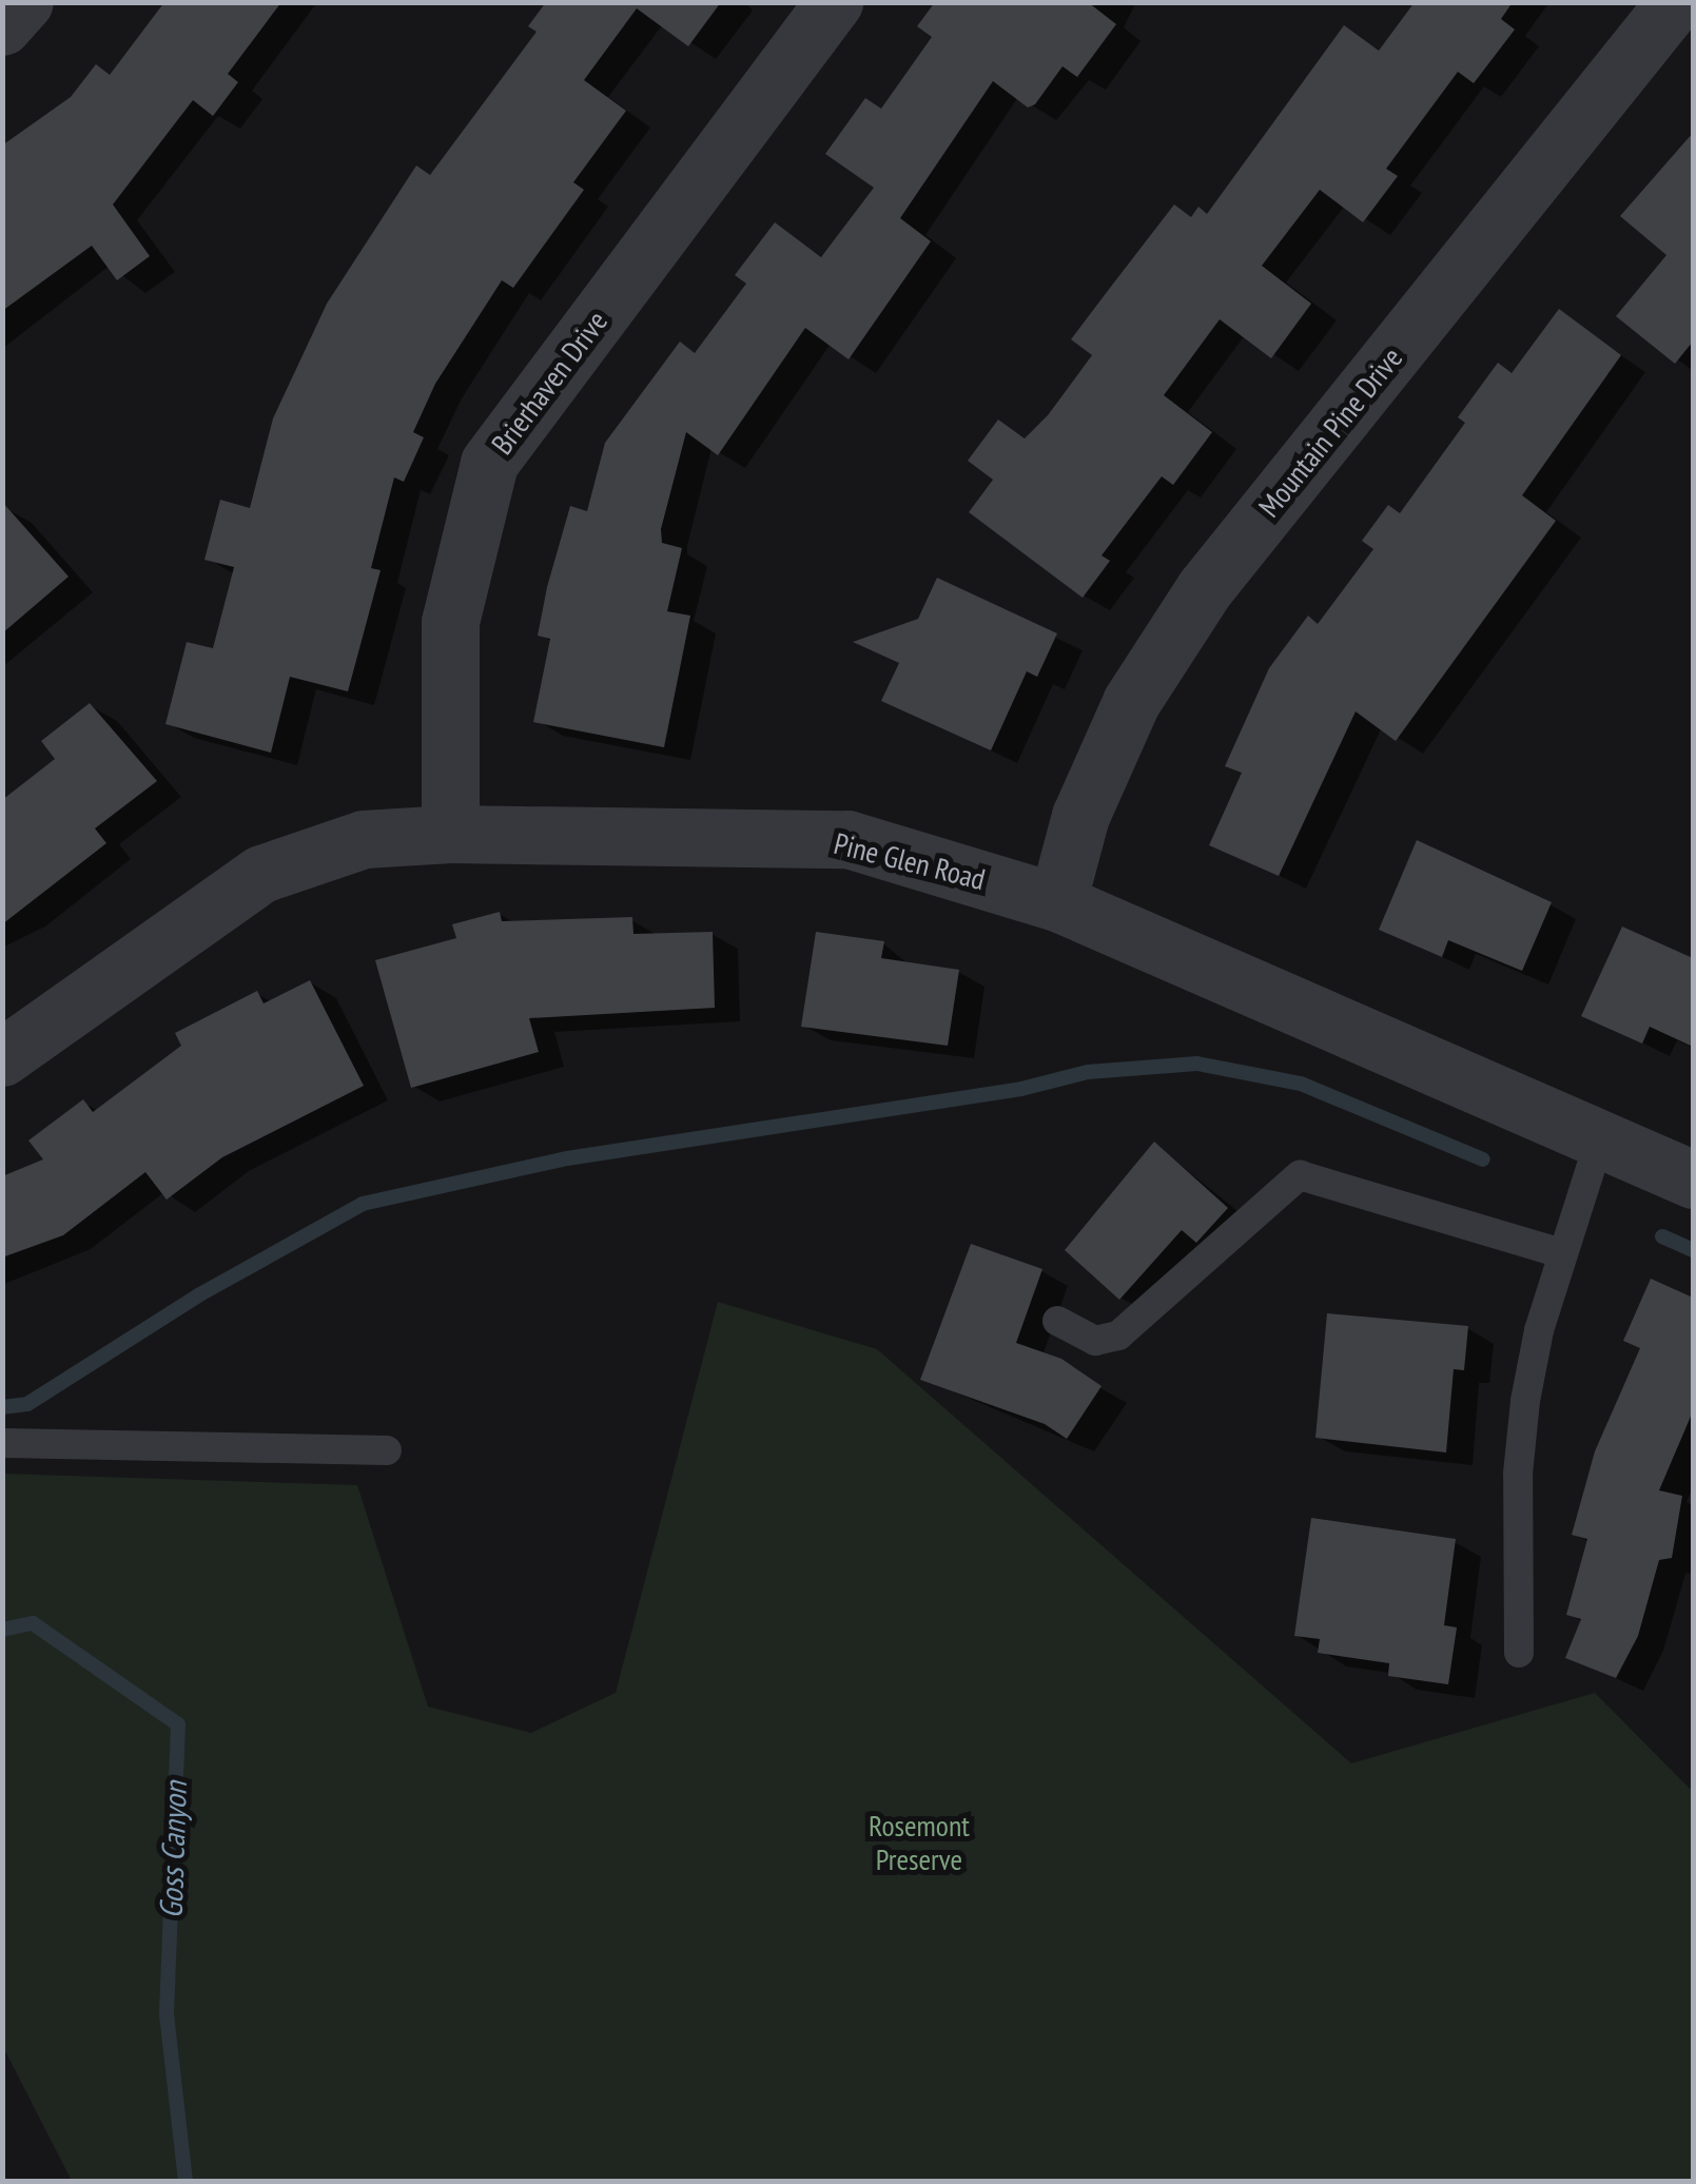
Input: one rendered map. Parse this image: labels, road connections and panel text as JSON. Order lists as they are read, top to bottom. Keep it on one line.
{"streets":{"street":["Brierhaven Drive","Mountain Pine Drive","Pine Glen Road"]},"crossings":[["Brierhaven Drive","Pine Glen Road"],["Mountain Pine Drive","Pine Glen Road"]],"water":["Goss Canyon"],"parks":["Rosemont Preserve"]}
